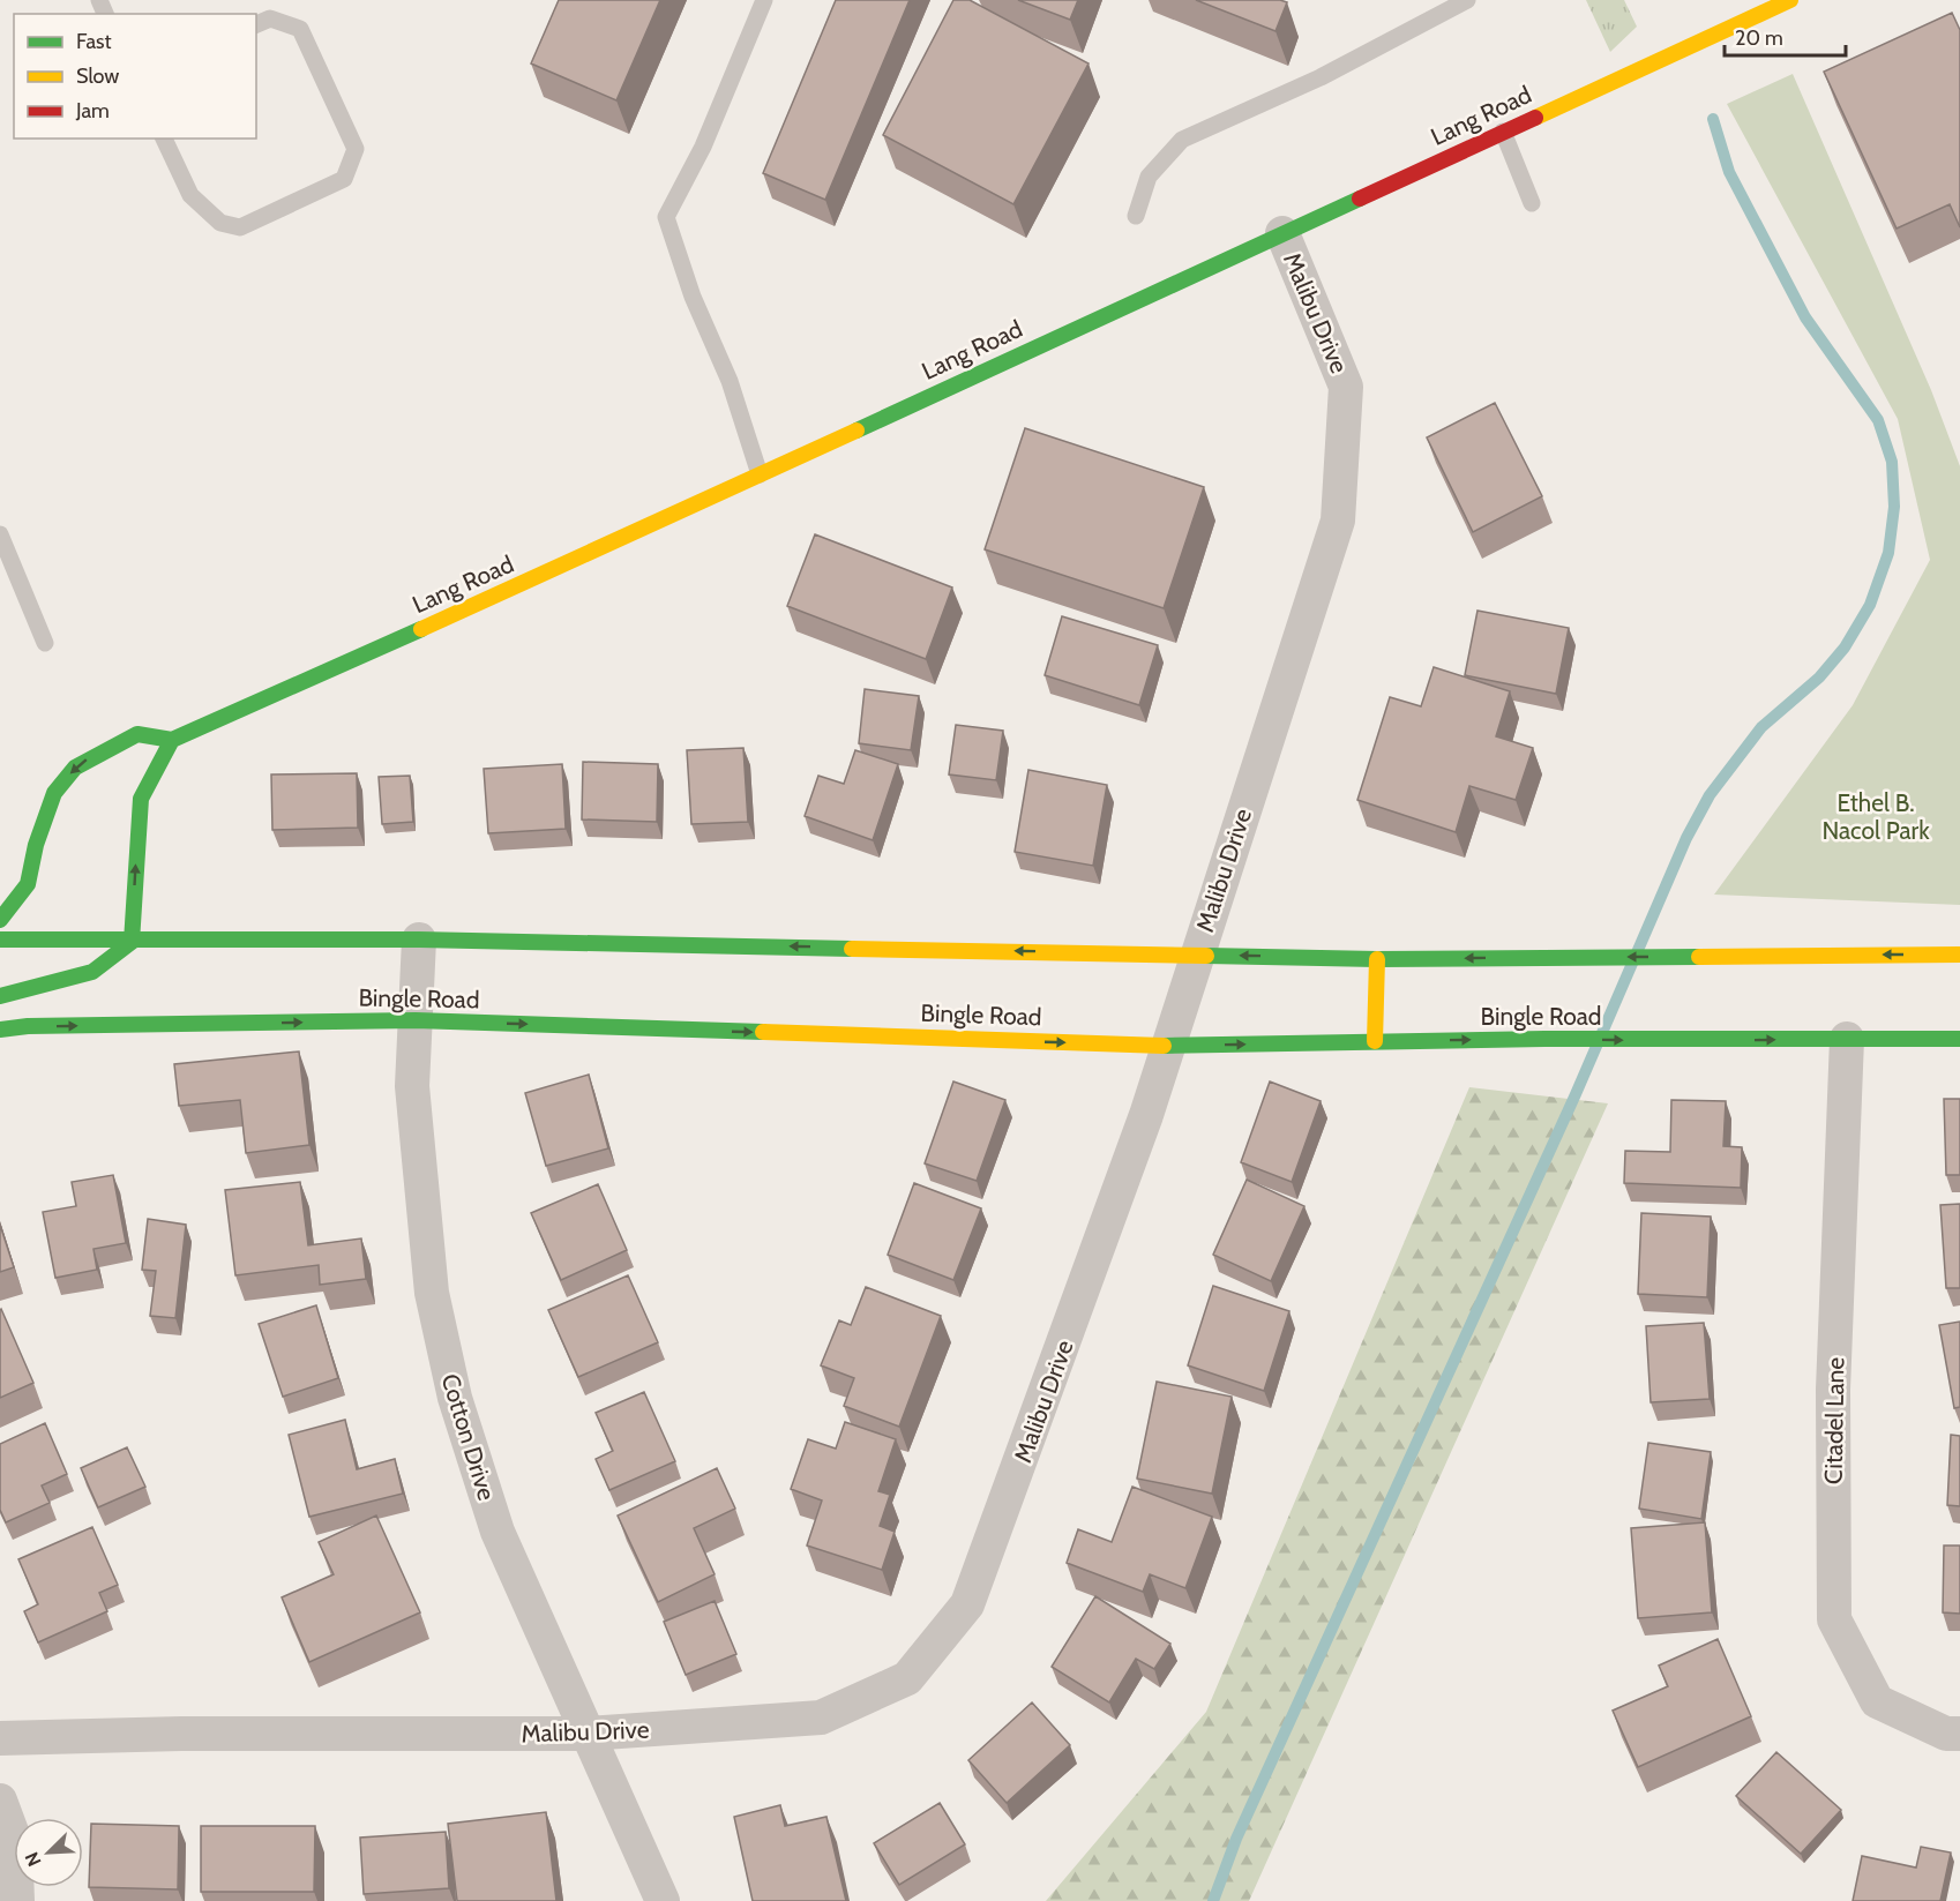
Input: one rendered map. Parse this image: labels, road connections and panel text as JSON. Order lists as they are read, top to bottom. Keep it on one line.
{"streets":{"main road":["Lang Road","Bingle Road"],"street":["Malibu Drive","Citadel Lane","Cotton Drive"]},"crossings":[["Lang Road","Malibu Drive"],["Malibu Drive","Bingle Road"],["Malibu Drive","Cotton Drive"],["Bingle Road","Citadel Lane"],["Bingle Road","Cotton Drive"]],"parks":["Ethel B. Nacol Park"],"legend":["Fast","Slow","Jam"],"scale_bar":"20 m","north":"bottom left"}
